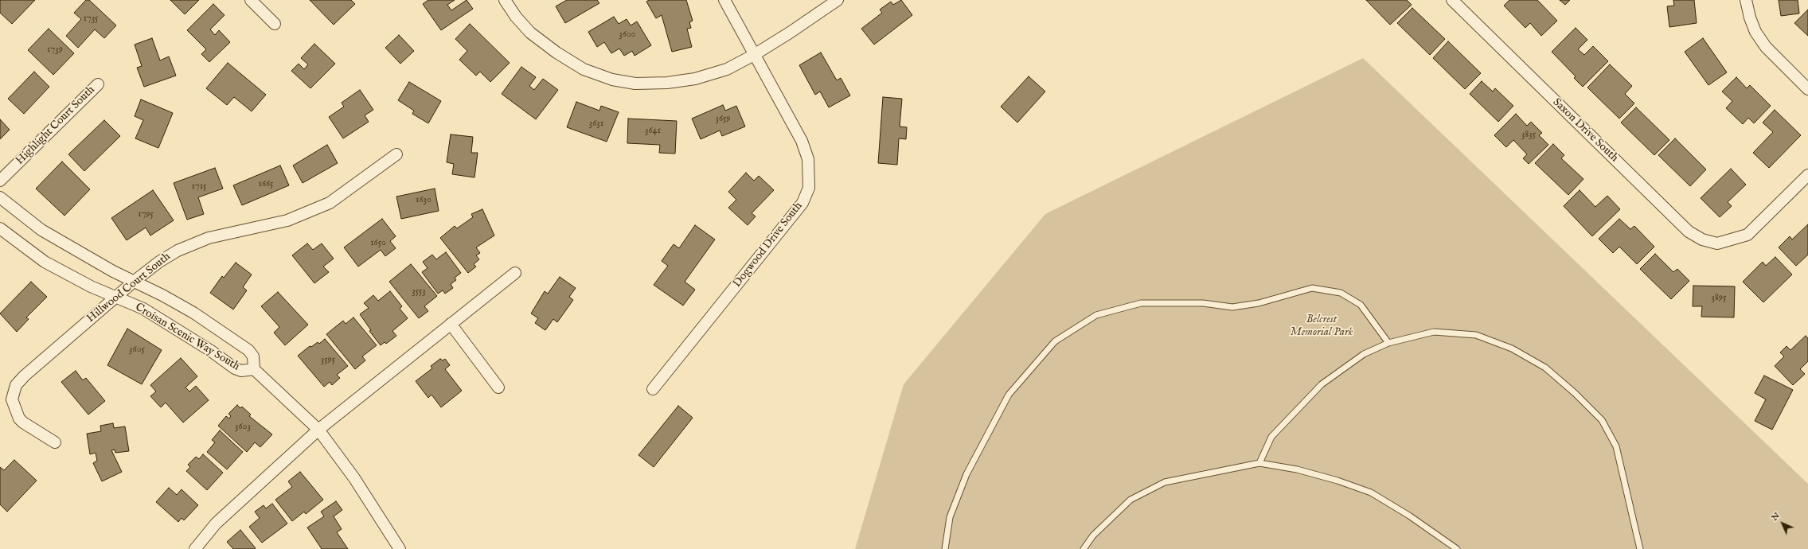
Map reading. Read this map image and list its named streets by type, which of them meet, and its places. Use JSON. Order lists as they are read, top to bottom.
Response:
{
  "streets": {
    "street": [
      "Highlight Court South",
      "Saxon Drive South",
      "Dogwood Drive South",
      "Hillwood Court South",
      "Croisan Scenic Way South"
    ]
  },
  "crossings": [
    ["Hillwood Court South", "Croisan Scenic Way South"]
  ],
  "parks": ["Belcrest Memorial Park"],
  "house_numbers": [
    "1735",
    "3600",
    "1739",
    "3659",
    "3631",
    "3641",
    "3835",
    "1665",
    "1715",
    "1630",
    "1795",
    "1650",
    "3553",
    "3895",
    "3605",
    "3595",
    "3603"
  ],
  "north": "top left"
}
